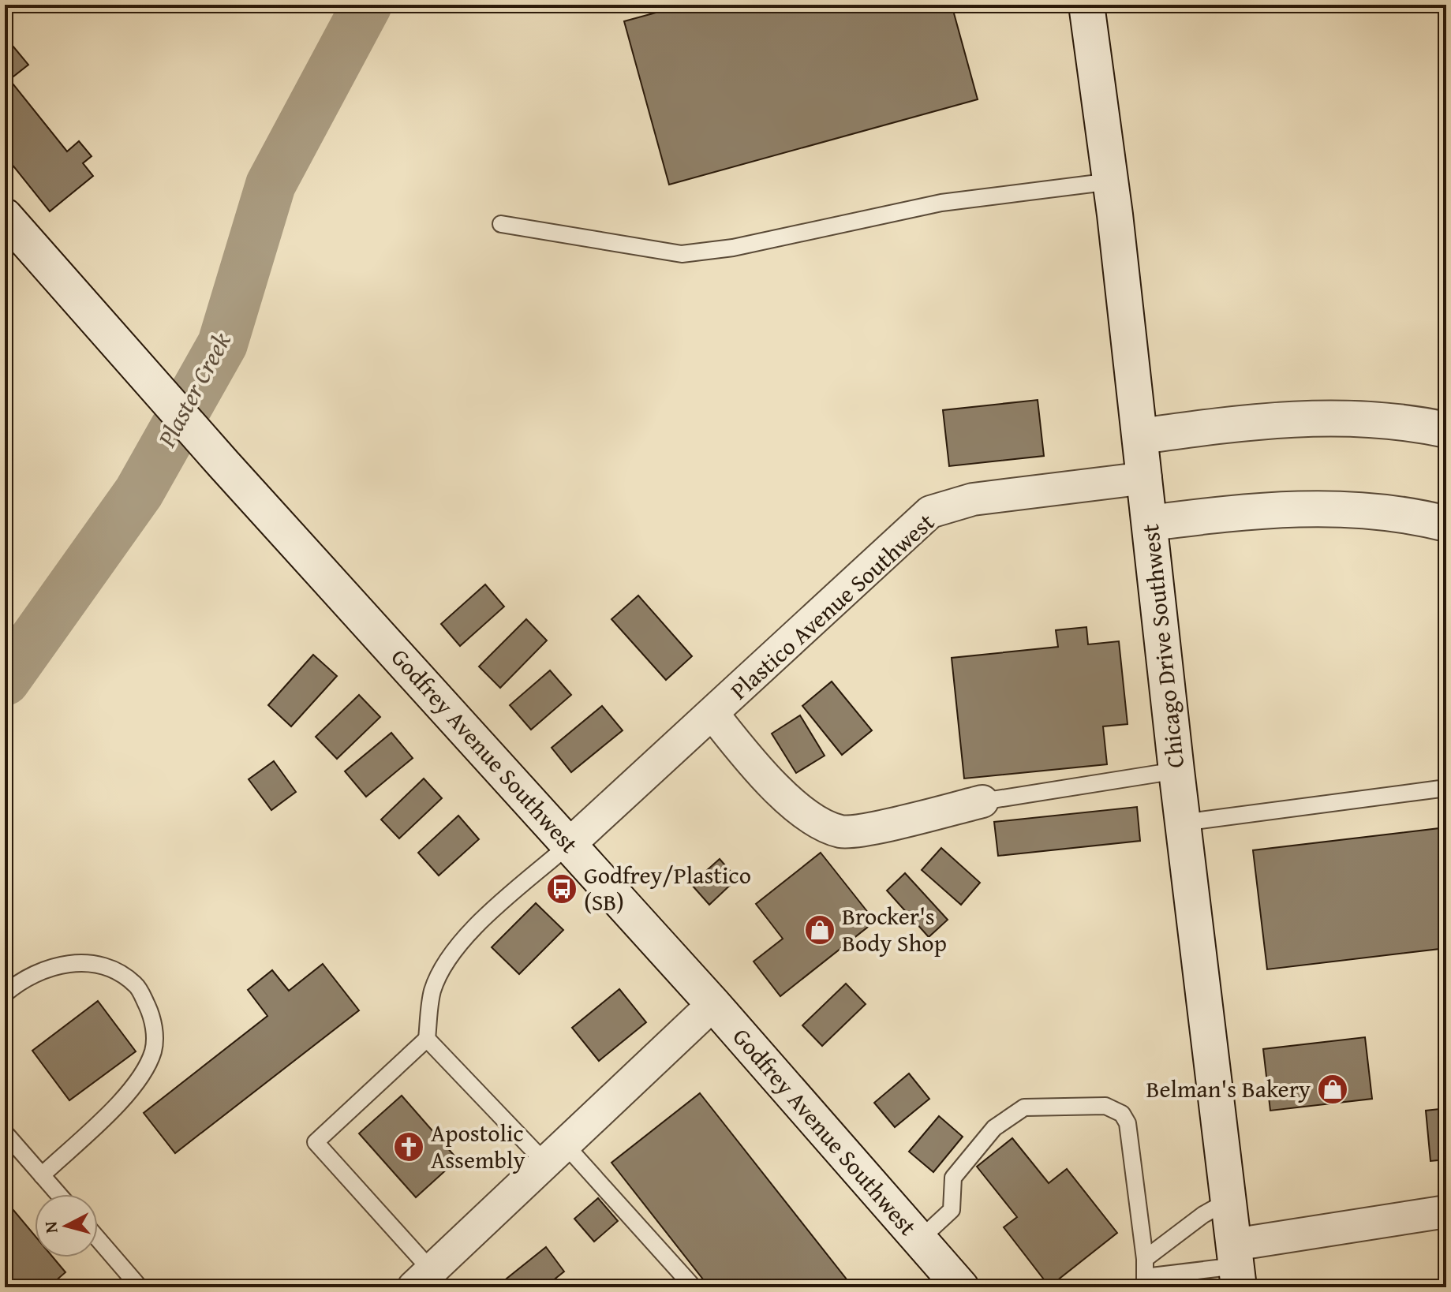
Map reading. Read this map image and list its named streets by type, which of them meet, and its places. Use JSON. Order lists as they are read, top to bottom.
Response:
{
  "streets": {
    "main road": ["Chicago Drive Southwest", "Godfrey Avenue Southwest"],
    "street": ["Plastico Avenue Southwest"]
  },
  "crossings": [
    ["Plastico Avenue Southwest", "Chicago Drive Southwest"],
    ["Plastico Avenue Southwest", "Godfrey Avenue Southwest"]
  ],
  "water": ["Plaster Creek"],
  "places": {
    "bus stop": ["Godfrey/Plastico (SB)"],
    "shop": ["Brocker's Body Shop", "Belman's Bakery"],
    "church": ["Apostolic Assembly"]
  },
  "north": "left"
}
